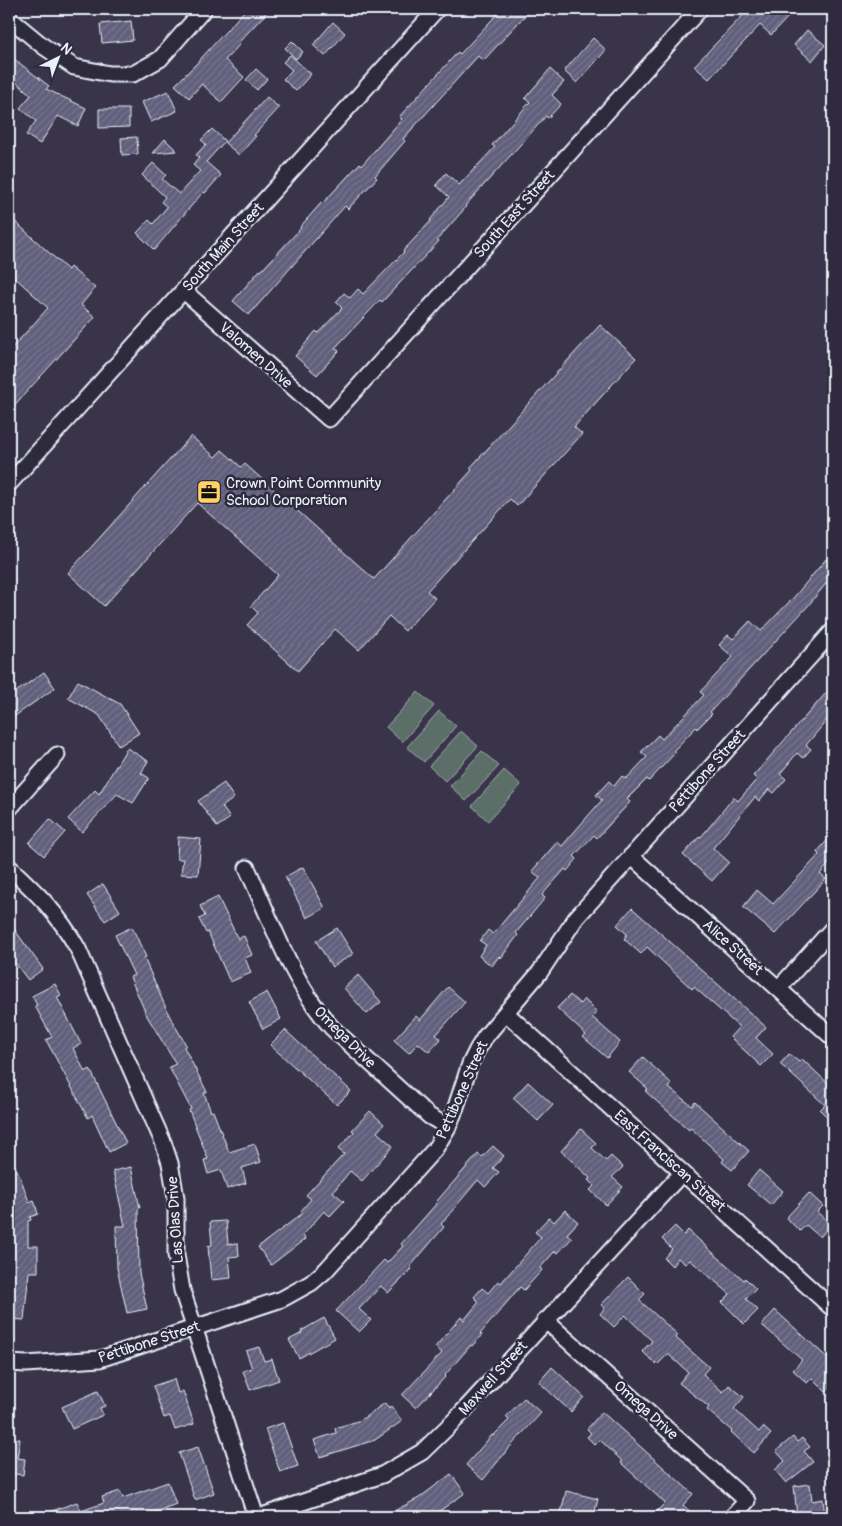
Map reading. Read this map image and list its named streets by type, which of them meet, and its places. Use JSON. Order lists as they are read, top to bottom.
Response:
{
  "streets": {
    "street": [
      "South East Street",
      "South Main Street",
      "Valomen Drive",
      "Pettibone Street",
      "Alice Street",
      "Omega Drive",
      "East Franciscan Street",
      "Las Olas Drive",
      "Maxwell Street"
    ]
  },
  "crossings": [
    ["South East Street", "Valomen Drive"],
    ["South Main Street", "Valomen Drive"],
    ["Pettibone Street", "Alice Street"],
    ["Pettibone Street", "Omega Drive"],
    ["Pettibone Street", "East Franciscan Street"],
    ["Pettibone Street", "Las Olas Drive"],
    ["Omega Drive", "Maxwell Street"],
    ["East Franciscan Street", "Maxwell Street"],
    ["Las Olas Drive", "Maxwell Street"]
  ],
  "places": {
    "office": ["Crown Point Community School Corporation"]
  },
  "north": "top right"
}
